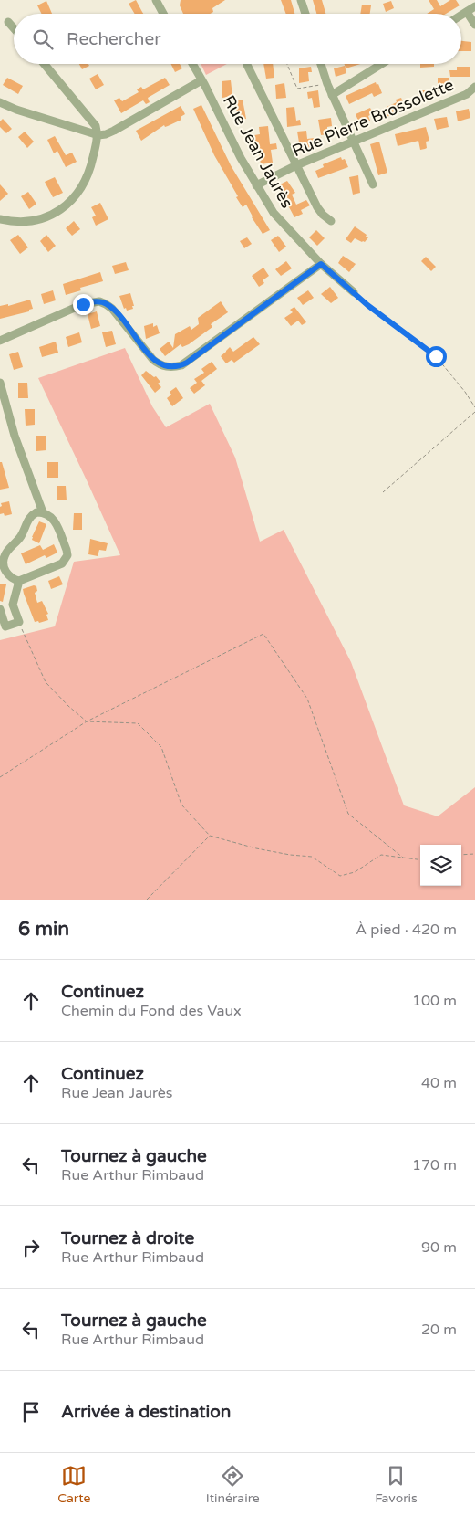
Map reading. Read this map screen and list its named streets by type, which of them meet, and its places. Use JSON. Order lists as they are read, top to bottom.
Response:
{
  "streets": {
    "street": ["Rue Pierre Brossolette", "Rue Jean Jaurès"]
  },
  "crossings": [
    ["Rue Pierre Brossolette", "Rue Jean Jaurès"]
  ],
  "page": {
    "search": "Rechercher",
    "heading": ["6 min", "À pied · 420 m"],
    "list": [
      ["Continuez", "Chemin du Fond des Vaux", "100 m"],
      ["Continuez", "Rue Jean Jaurès", "40 m"],
      ["Tournez à gauche", "Rue Arthur Rimbaud", "170 m"],
      ["Tournez à droite", "Rue Arthur Rimbaud", "90 m"],
      ["Tournez à gauche", "Rue Arthur Rimbaud", "20 m"],
      "Arrivée à destination"
    ],
    "nav": ["Carte", "Itinéraire", "Favoris"]
  }
}
